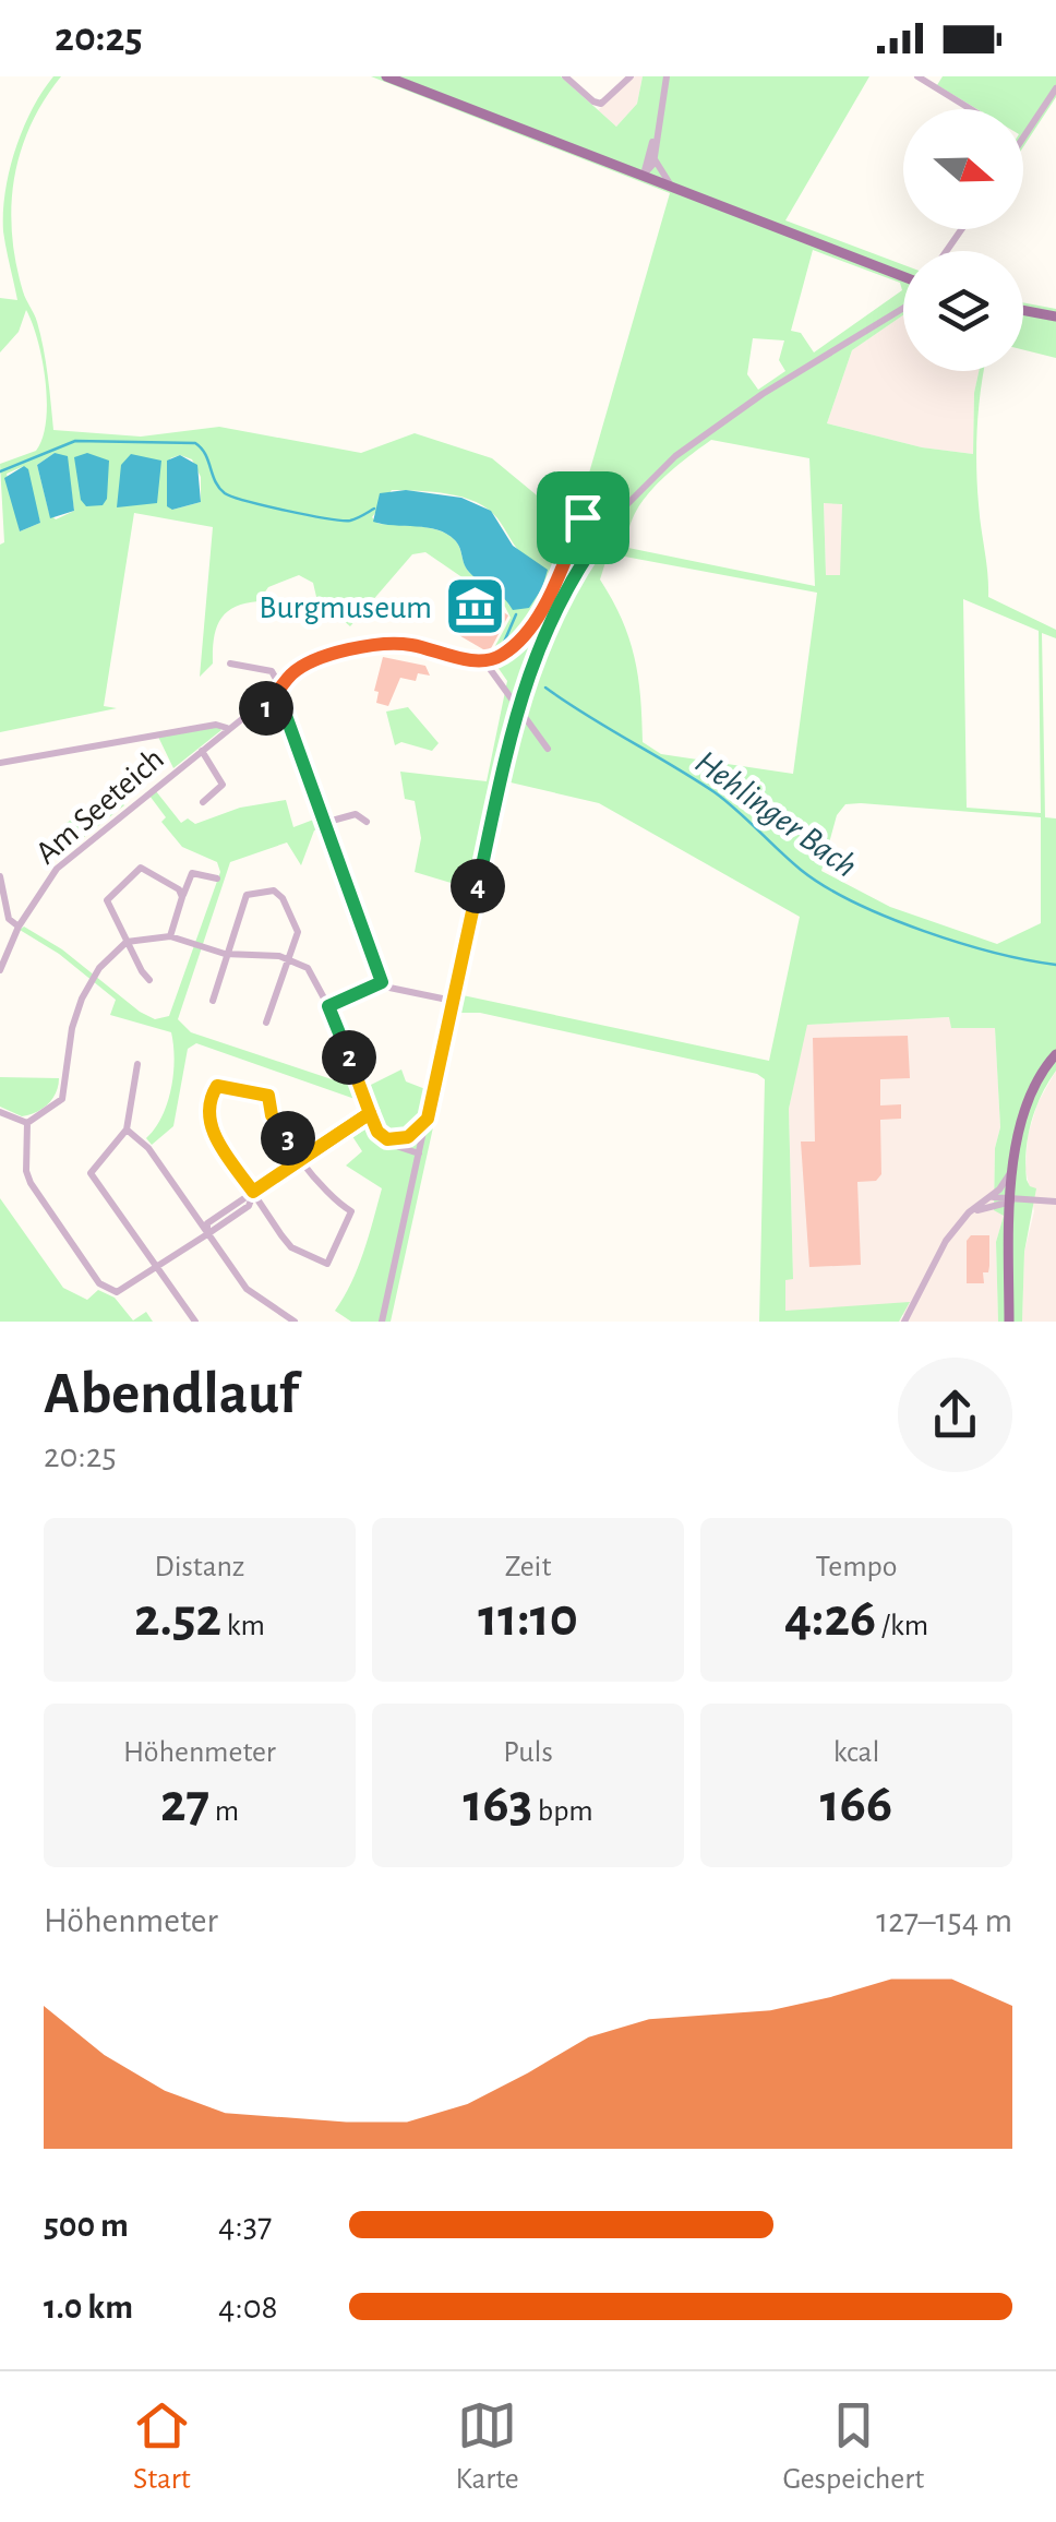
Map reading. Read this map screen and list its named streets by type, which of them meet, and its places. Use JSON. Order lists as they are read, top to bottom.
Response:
{
  "streets": {
    "street": ["Am Seeteich"]
  },
  "water": ["Hehlinger Bach"],
  "places": {
    "museum": ["Burgmuseum"]
  },
  "north": "right",
  "page": {
    "status": "20:25",
    "pins": [
      "1",
      "4",
      "2",
      "3"
    ],
    "heading": ["Abendlauf", "20:25"],
    "stats": [
      ["Distanz", "2.52 km"],
      ["Zeit", "11:10"],
      ["Tempo", "4:26 /km"],
      ["Höhenmeter", "27 m"],
      ["Puls", "163 bpm"],
      ["kcal", "166"]
    ],
    "chart": ["Höhenmeter", "127–154 m"],
    "list": [
      {
        "name": "500 m",
        "note": "4:37"
      },
      {
        "name": "1.0 km",
        "note": "4:08"
      }
    ],
    "tabs": ["Start", "Karte", "Gespeichert"]
  }
}
